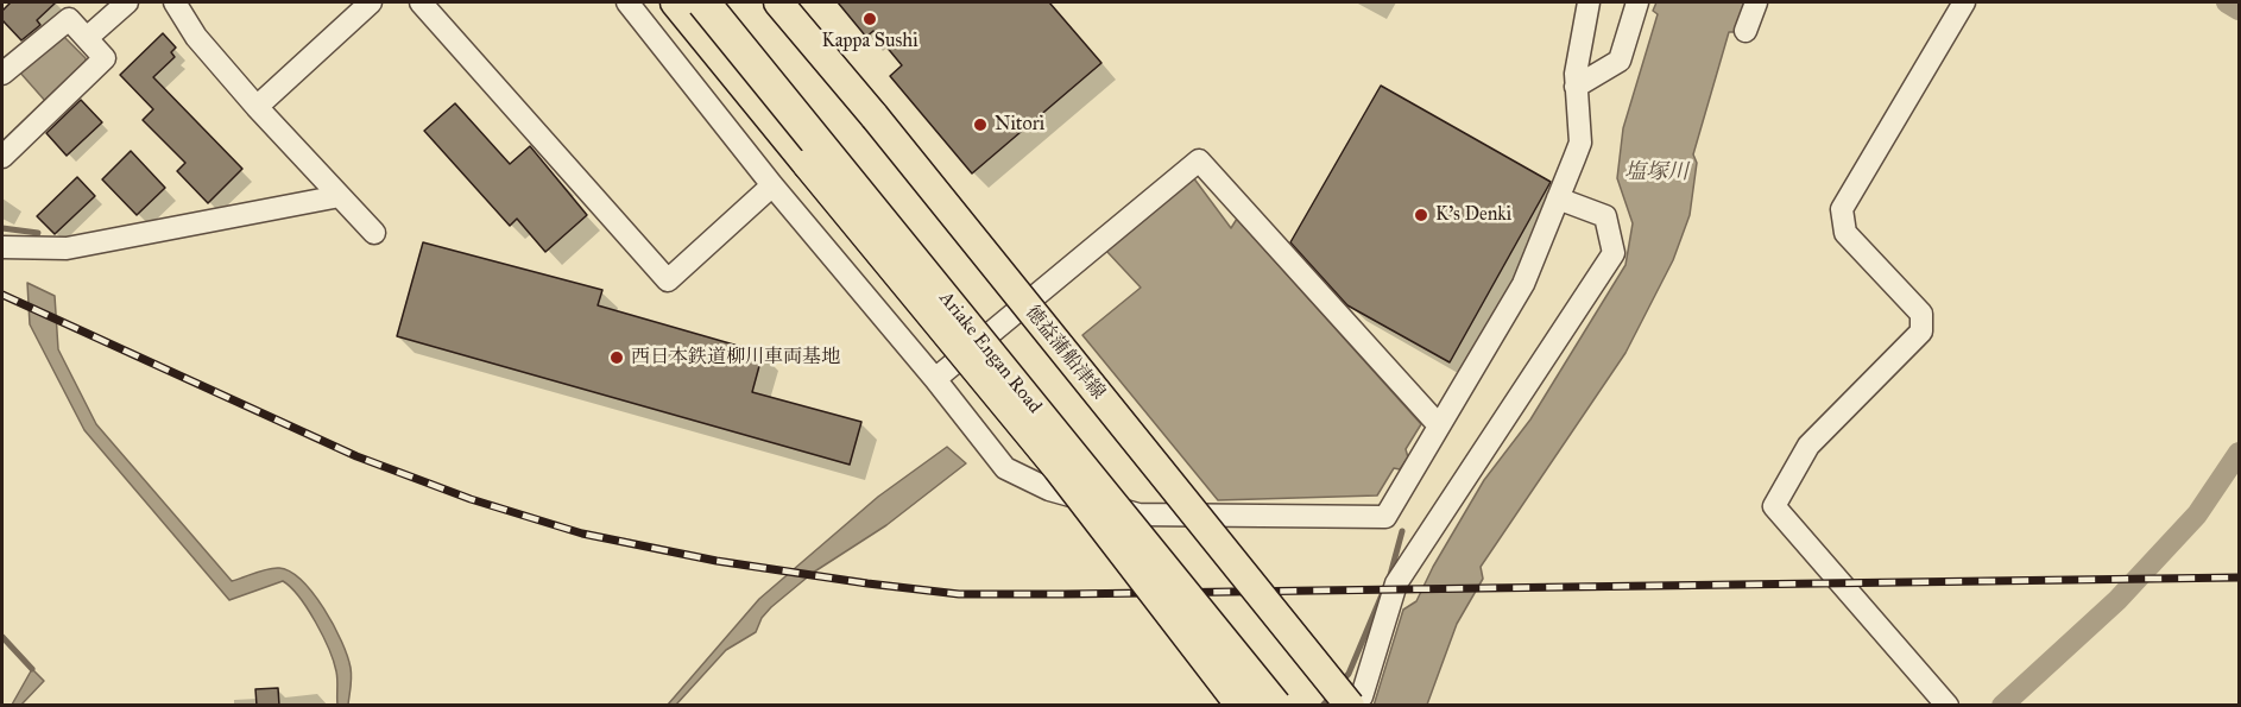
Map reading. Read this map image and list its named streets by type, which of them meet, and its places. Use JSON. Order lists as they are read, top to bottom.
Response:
{
  "streets": {
    "highway": ["Ariake Engan Road"],
    "main road": ["徳益蒲船津線"]
  },
  "water": ["塩塚川"],
  "places": [
    "Kappa Sushi",
    "Nitori",
    "K's Denki",
    "西日本鉄道柳川車両基地"
  ]
}
